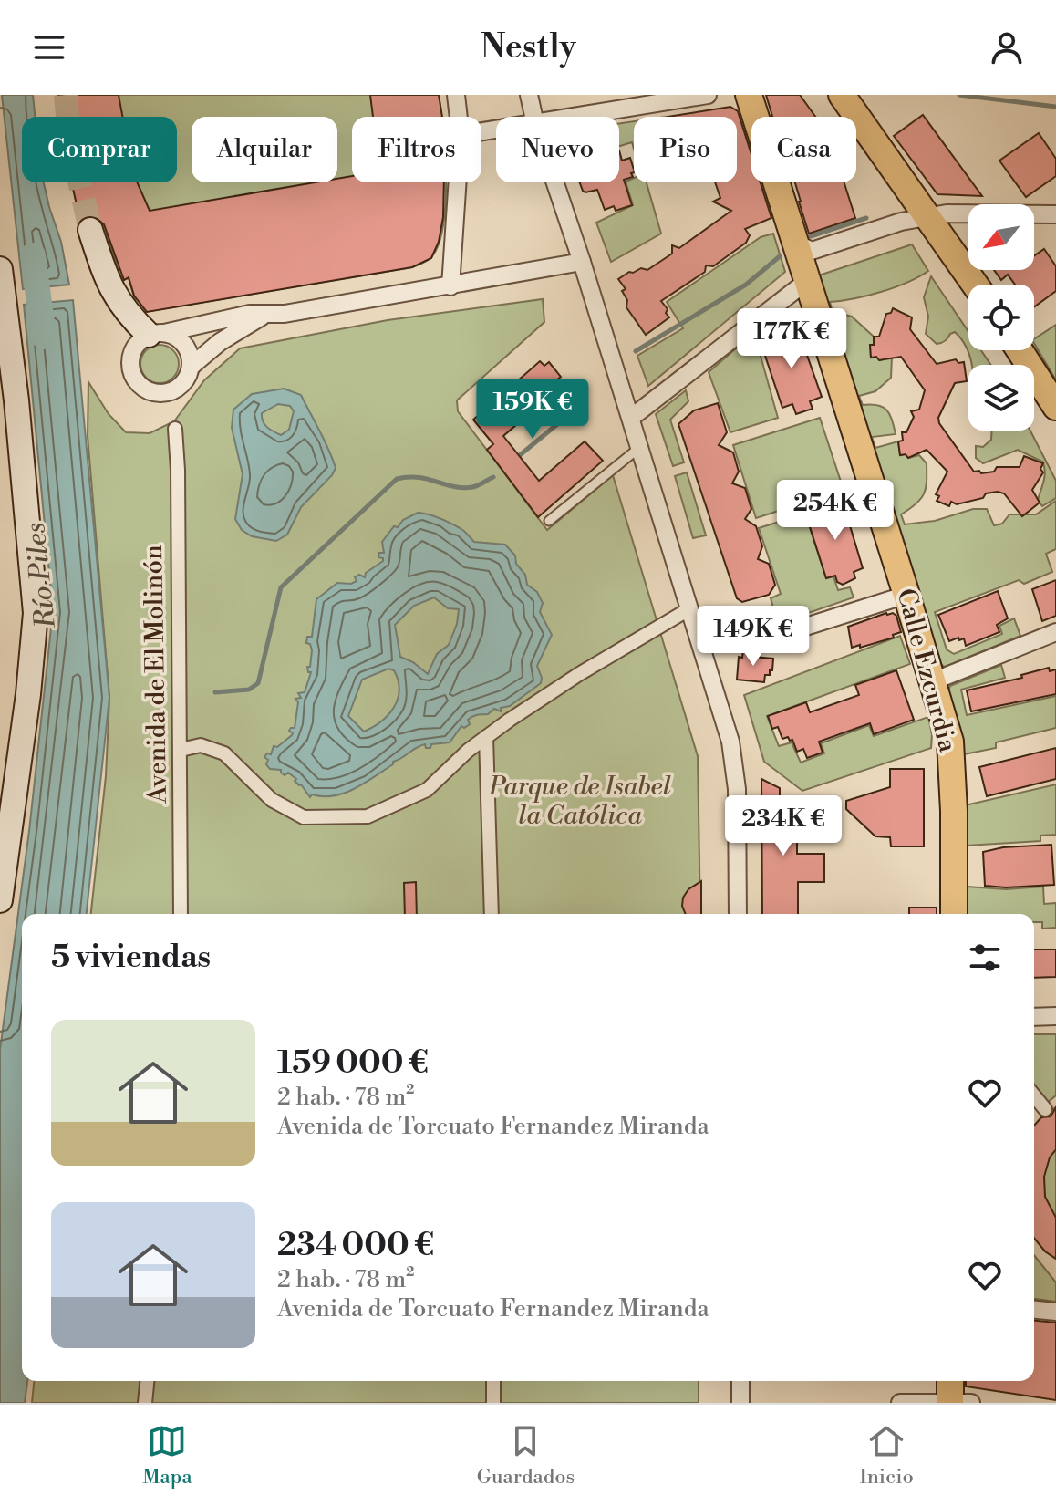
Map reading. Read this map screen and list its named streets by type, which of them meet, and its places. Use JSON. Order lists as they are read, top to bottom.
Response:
{
  "streets": {
    "main road": ["Calle Ezcurdia"],
    "street": ["Avenida de El Molinón"]
  },
  "water": ["Río Piles"],
  "parks": ["Parque de Isabel la Católica"],
  "north": "bottom left",
  "page": {
    "header": "Nestly",
    "chip": [
      "Comprar",
      "Alquilar",
      "Filtros",
      "Nuevo",
      "Piso",
      "Casa"
    ],
    "price": [
      "177K €",
      "159K €",
      "254K €",
      "149K €",
      "234K €"
    ],
    "heading": "5 viviendas",
    "list": [
      {
        "name": "159 000 €",
        "note": "2 hab. · 78 m² · Avenida de Torcuato Fernandez Miranda"
      },
      {
        "name": "234 000 €",
        "note": "2 hab. · 78 m² · Avenida de Torcuato Fernandez Miranda"
      }
    ],
    "tabs": ["Mapa", "Guardados", "Inicio"]
  }
}
